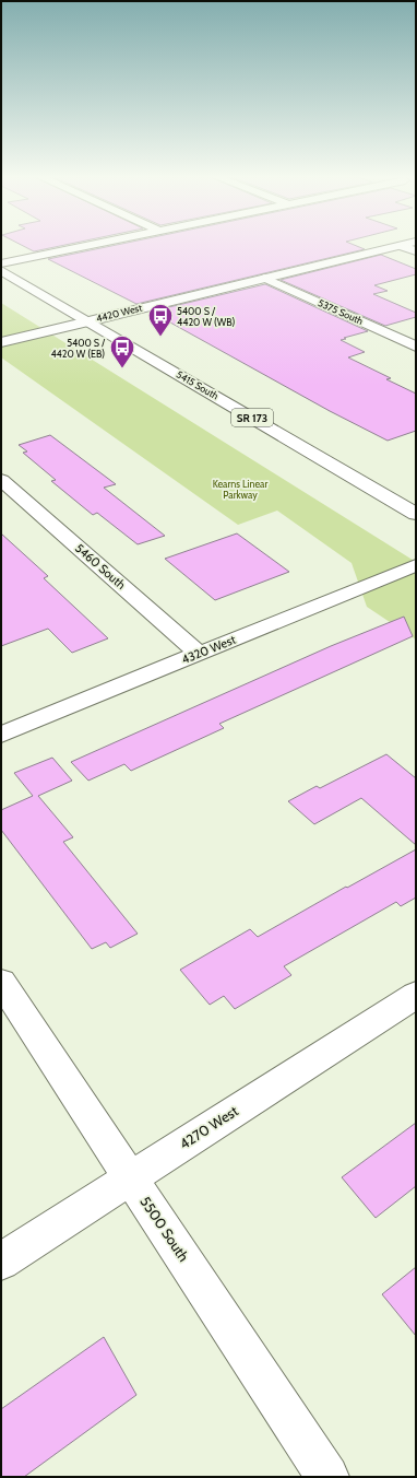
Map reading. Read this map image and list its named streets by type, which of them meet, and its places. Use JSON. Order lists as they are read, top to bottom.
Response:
{
  "streets": {
    "street": [
      "5375 South",
      "4420 West",
      "5415 South",
      "SR 173",
      "5460 South",
      "4320 West",
      "4270 West",
      "5500 South"
    ]
  },
  "crossings": [
    ["5375 South", "4420 West"],
    ["4420 West", "5415 South"],
    ["5460 South", "4320 West"],
    ["4270 West", "5500 South"]
  ],
  "parks": ["Kearns Linear Parkway"],
  "places": {
    "bus stop": ["5400 S / 4420 W (WB)", "5400 S / 4420 W (EB)"]
  }
}
